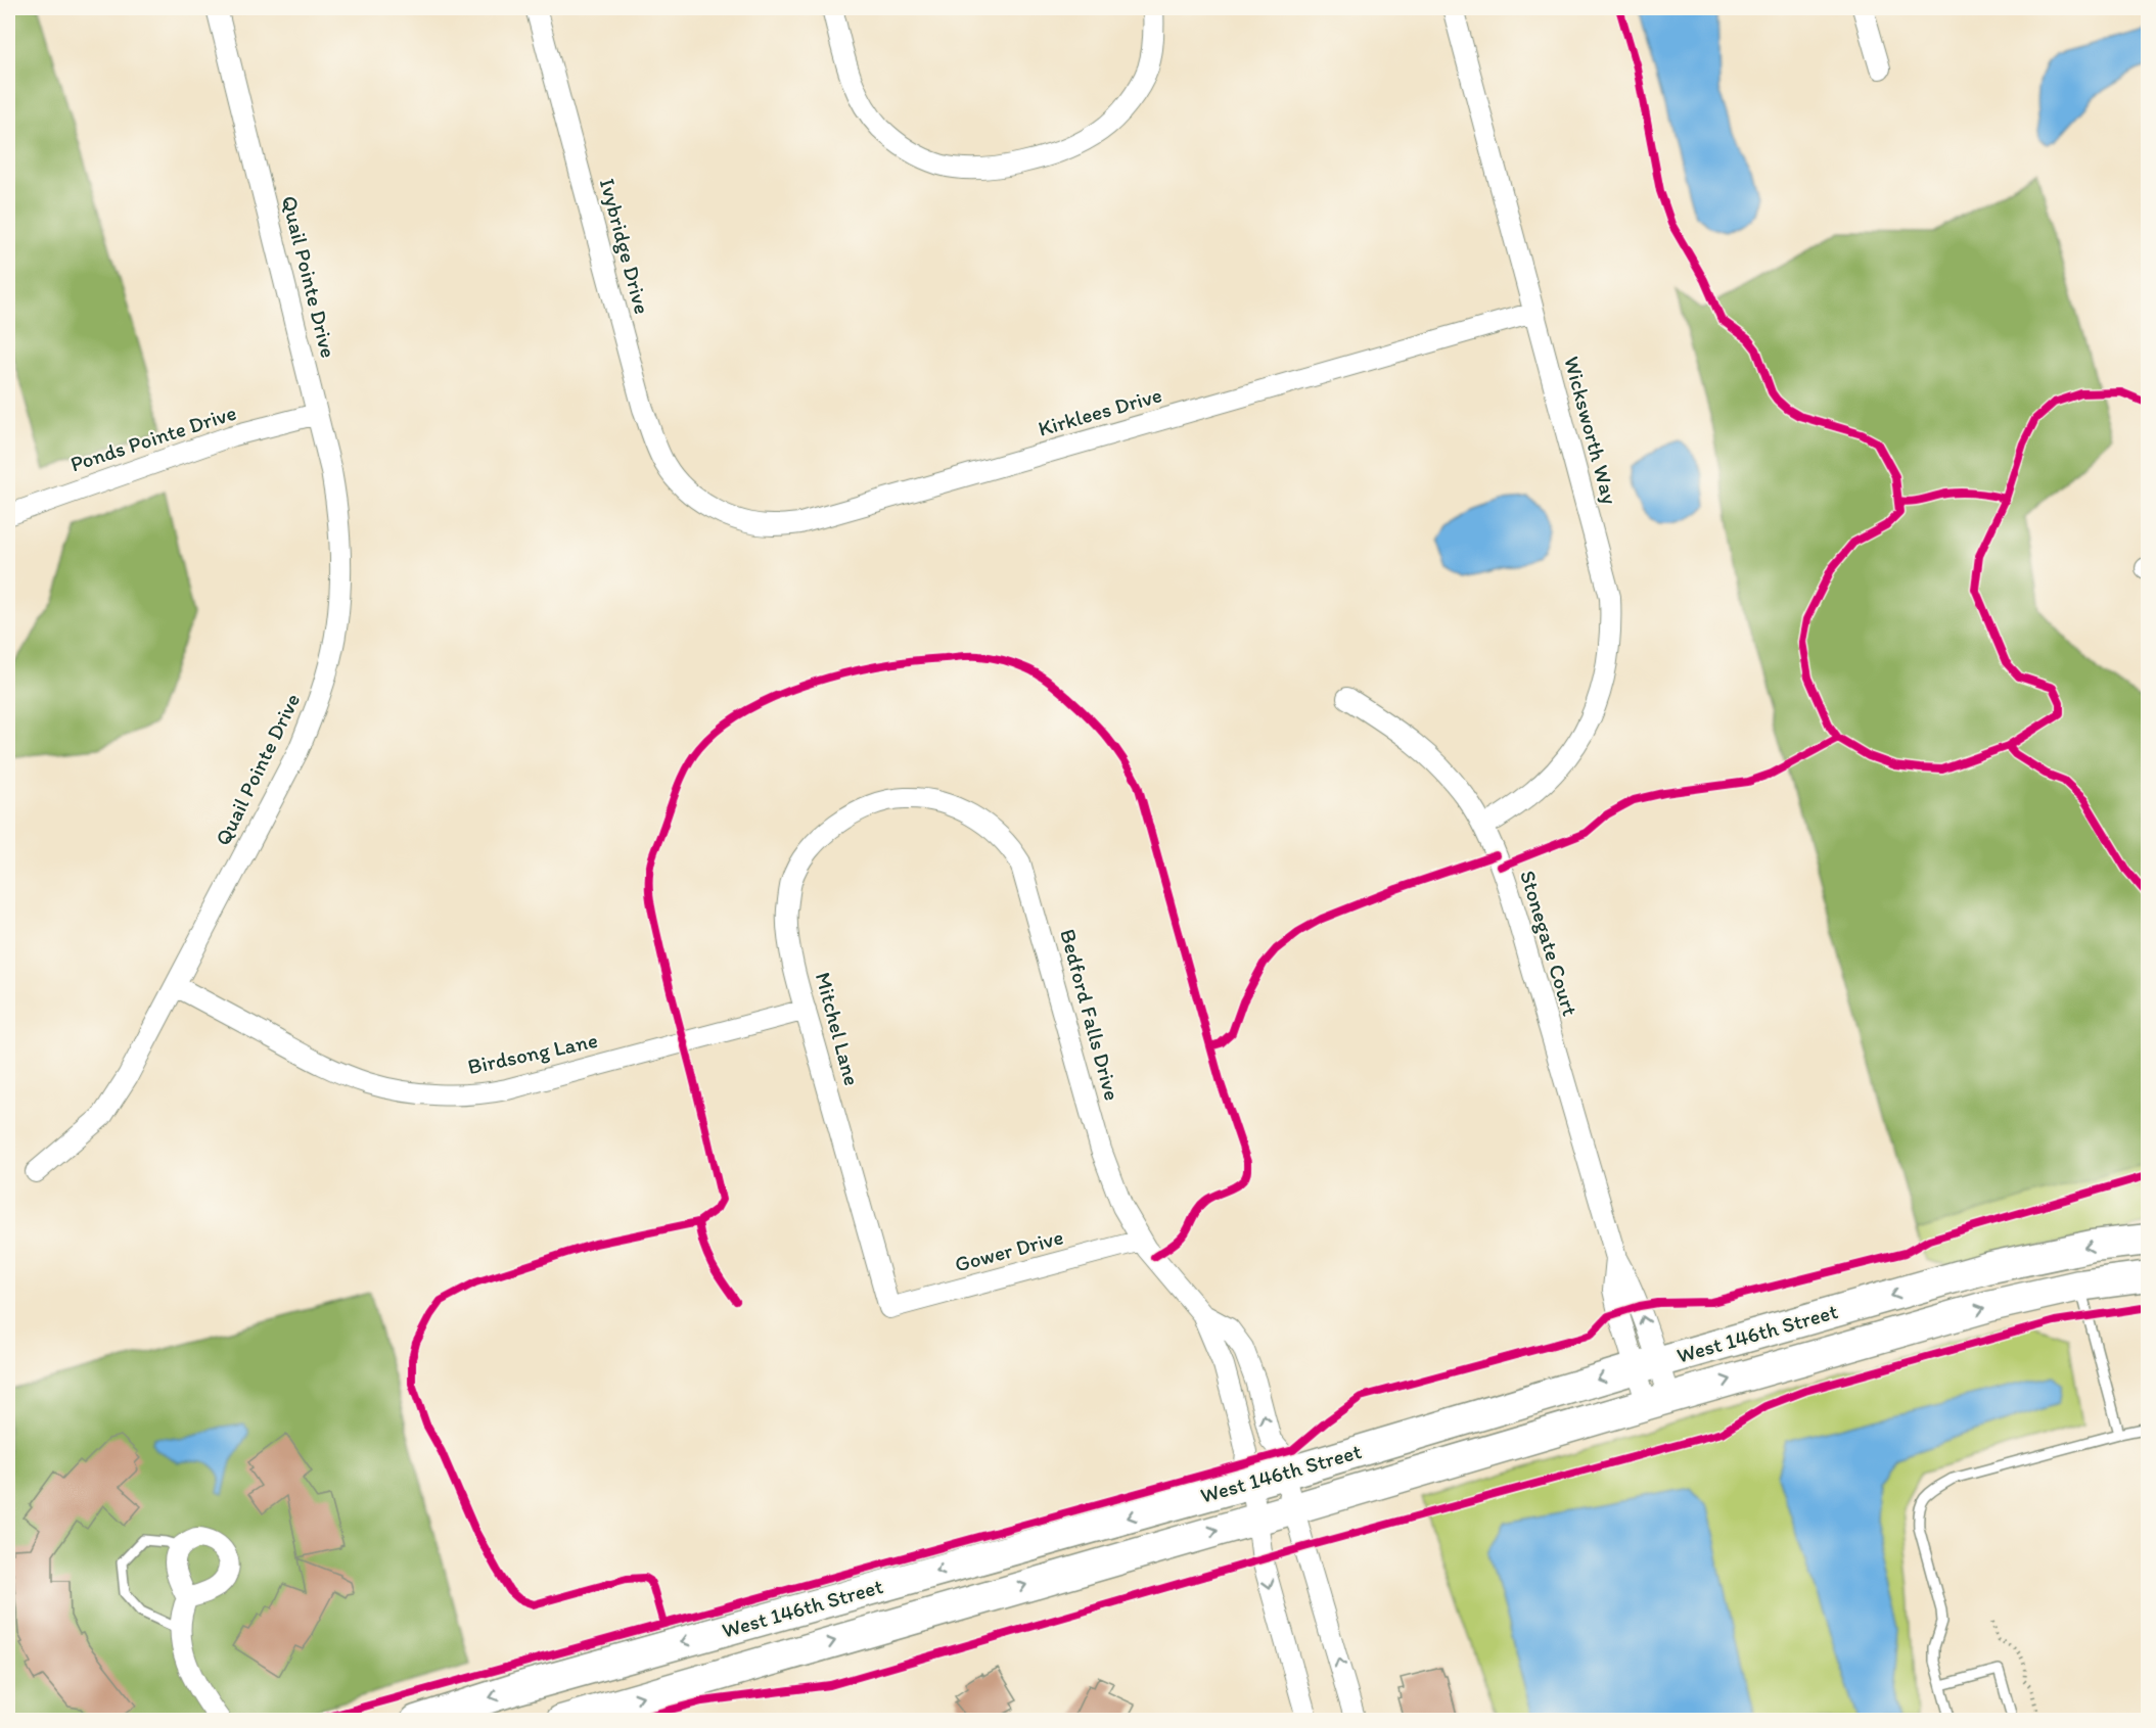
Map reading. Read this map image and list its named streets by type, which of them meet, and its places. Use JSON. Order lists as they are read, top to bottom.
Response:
{
  "streets": {
    "main road": ["West 146th Street"],
    "street": [
      "Ivybridge Drive",
      "Quail Pointe Drive",
      "Kirklees Drive",
      "Wicksworth Way",
      "Ponds Pointe Drive",
      "Stonegate Court",
      "Bedford Falls Drive",
      "Mitchel Lane",
      "Birdsong Lane",
      "Gower Drive"
    ]
  },
  "crossings": [
    ["Ivybridge Drive", "Kirklees Drive"],
    ["Quail Pointe Drive", "Ponds Pointe Drive"],
    ["Quail Pointe Drive", "Birdsong Lane"],
    ["Kirklees Drive", "Wicksworth Way"],
    ["Wicksworth Way", "Stonegate Court"],
    ["Stonegate Court", "West 146th Street"],
    ["Bedford Falls Drive", "Mitchel Lane"],
    ["Bedford Falls Drive", "Gower Drive"],
    ["Bedford Falls Drive", "West 146th Street"],
    ["Mitchel Lane", "Birdsong Lane"],
    ["Mitchel Lane", "Gower Drive"]
  ]
}
